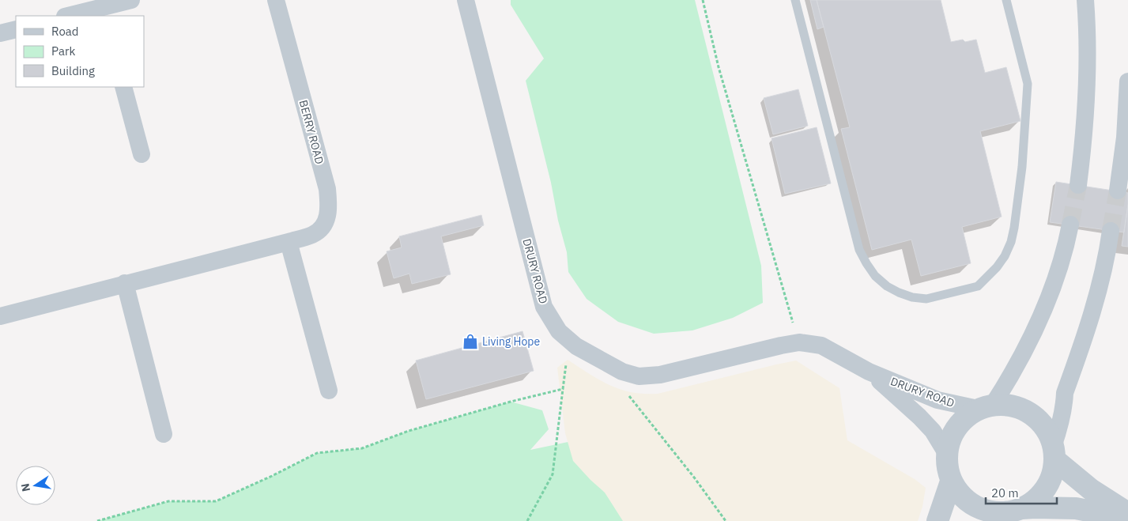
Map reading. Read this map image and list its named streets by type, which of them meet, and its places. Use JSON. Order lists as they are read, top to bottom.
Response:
{
  "streets": {
    "street": ["BERRY ROAD", "DRURY ROAD"]
  },
  "places": {
    "shop": ["Living Hope"]
  },
  "legend": ["Road", "Park", "Building"],
  "scale_bar": "20 m",
  "north": "left"
}
